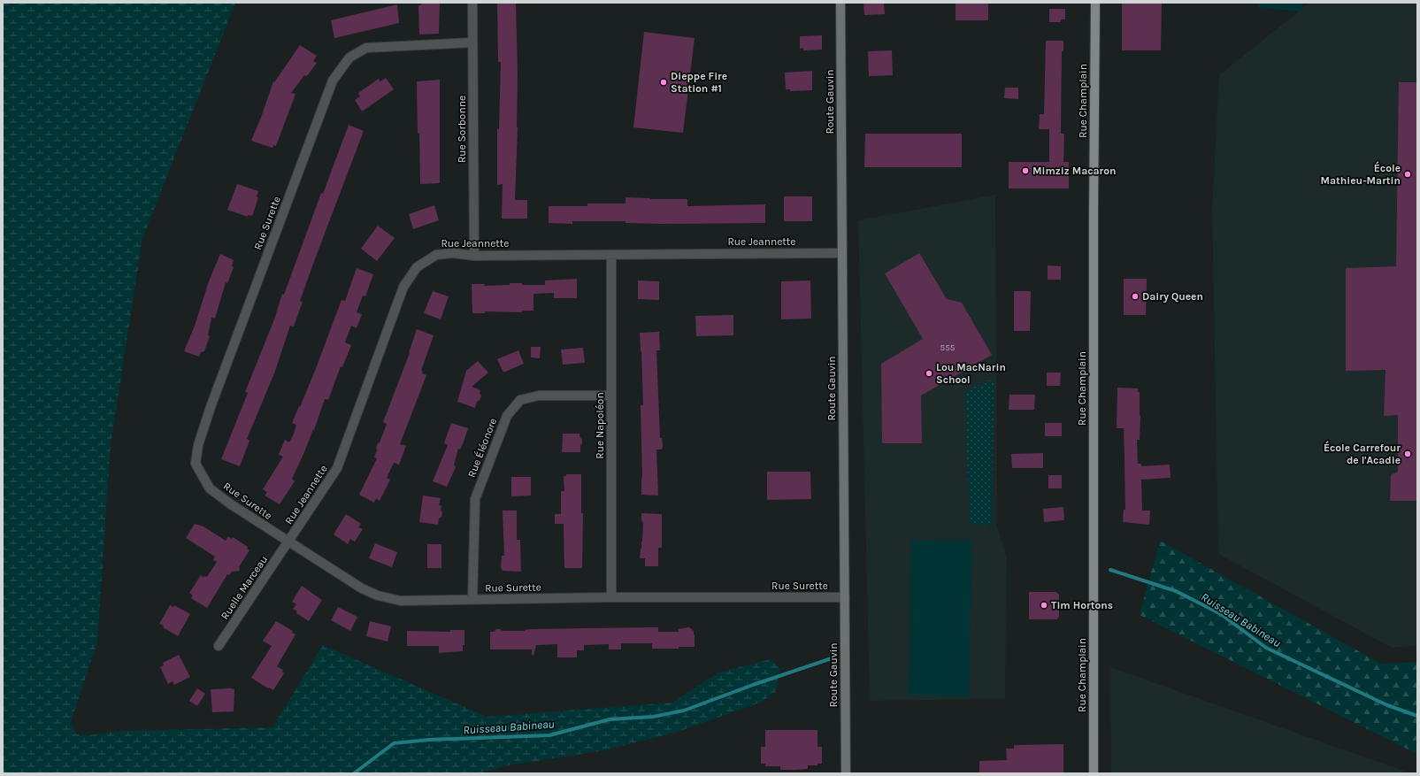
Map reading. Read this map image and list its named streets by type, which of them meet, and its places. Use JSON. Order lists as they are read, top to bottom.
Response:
{
  "streets": {
    "main road": ["Rue Champlain"],
    "street": [
      "Route Gauvin",
      "Rue Sorbonne",
      "Rue Surette",
      "Rue Jeannette",
      "Rue Napoléon",
      "Rue Éléonore",
      "Ruelle Marceau"
    ]
  },
  "crossings": [
    ["Route Gauvin", "Rue Surette"],
    ["Route Gauvin", "Rue Jeannette"],
    ["Rue Sorbonne", "Rue Surette"],
    ["Rue Sorbonne", "Rue Jeannette"],
    ["Rue Surette", "Rue Jeannette"],
    ["Rue Surette", "Rue Napoléon"],
    ["Rue Surette", "Rue Éléonore"],
    ["Rue Surette", "Ruelle Marceau"],
    ["Rue Jeannette", "Rue Napoléon"],
    ["Rue Jeannette", "Ruelle Marceau"],
    ["Rue Napoléon", "Rue Éléonore"]
  ],
  "water": ["Ruisseau Babineau"],
  "places": [
    "Dieppe Fire Station #1",
    "Mimziz Macaron",
    "École Mathieu-Martin",
    "Dairy Queen",
    "Lou MacNarin School",
    "École Carrefour de l'Acadie",
    "Tim Hortons"
  ],
  "house_numbers": ["555"]
}
